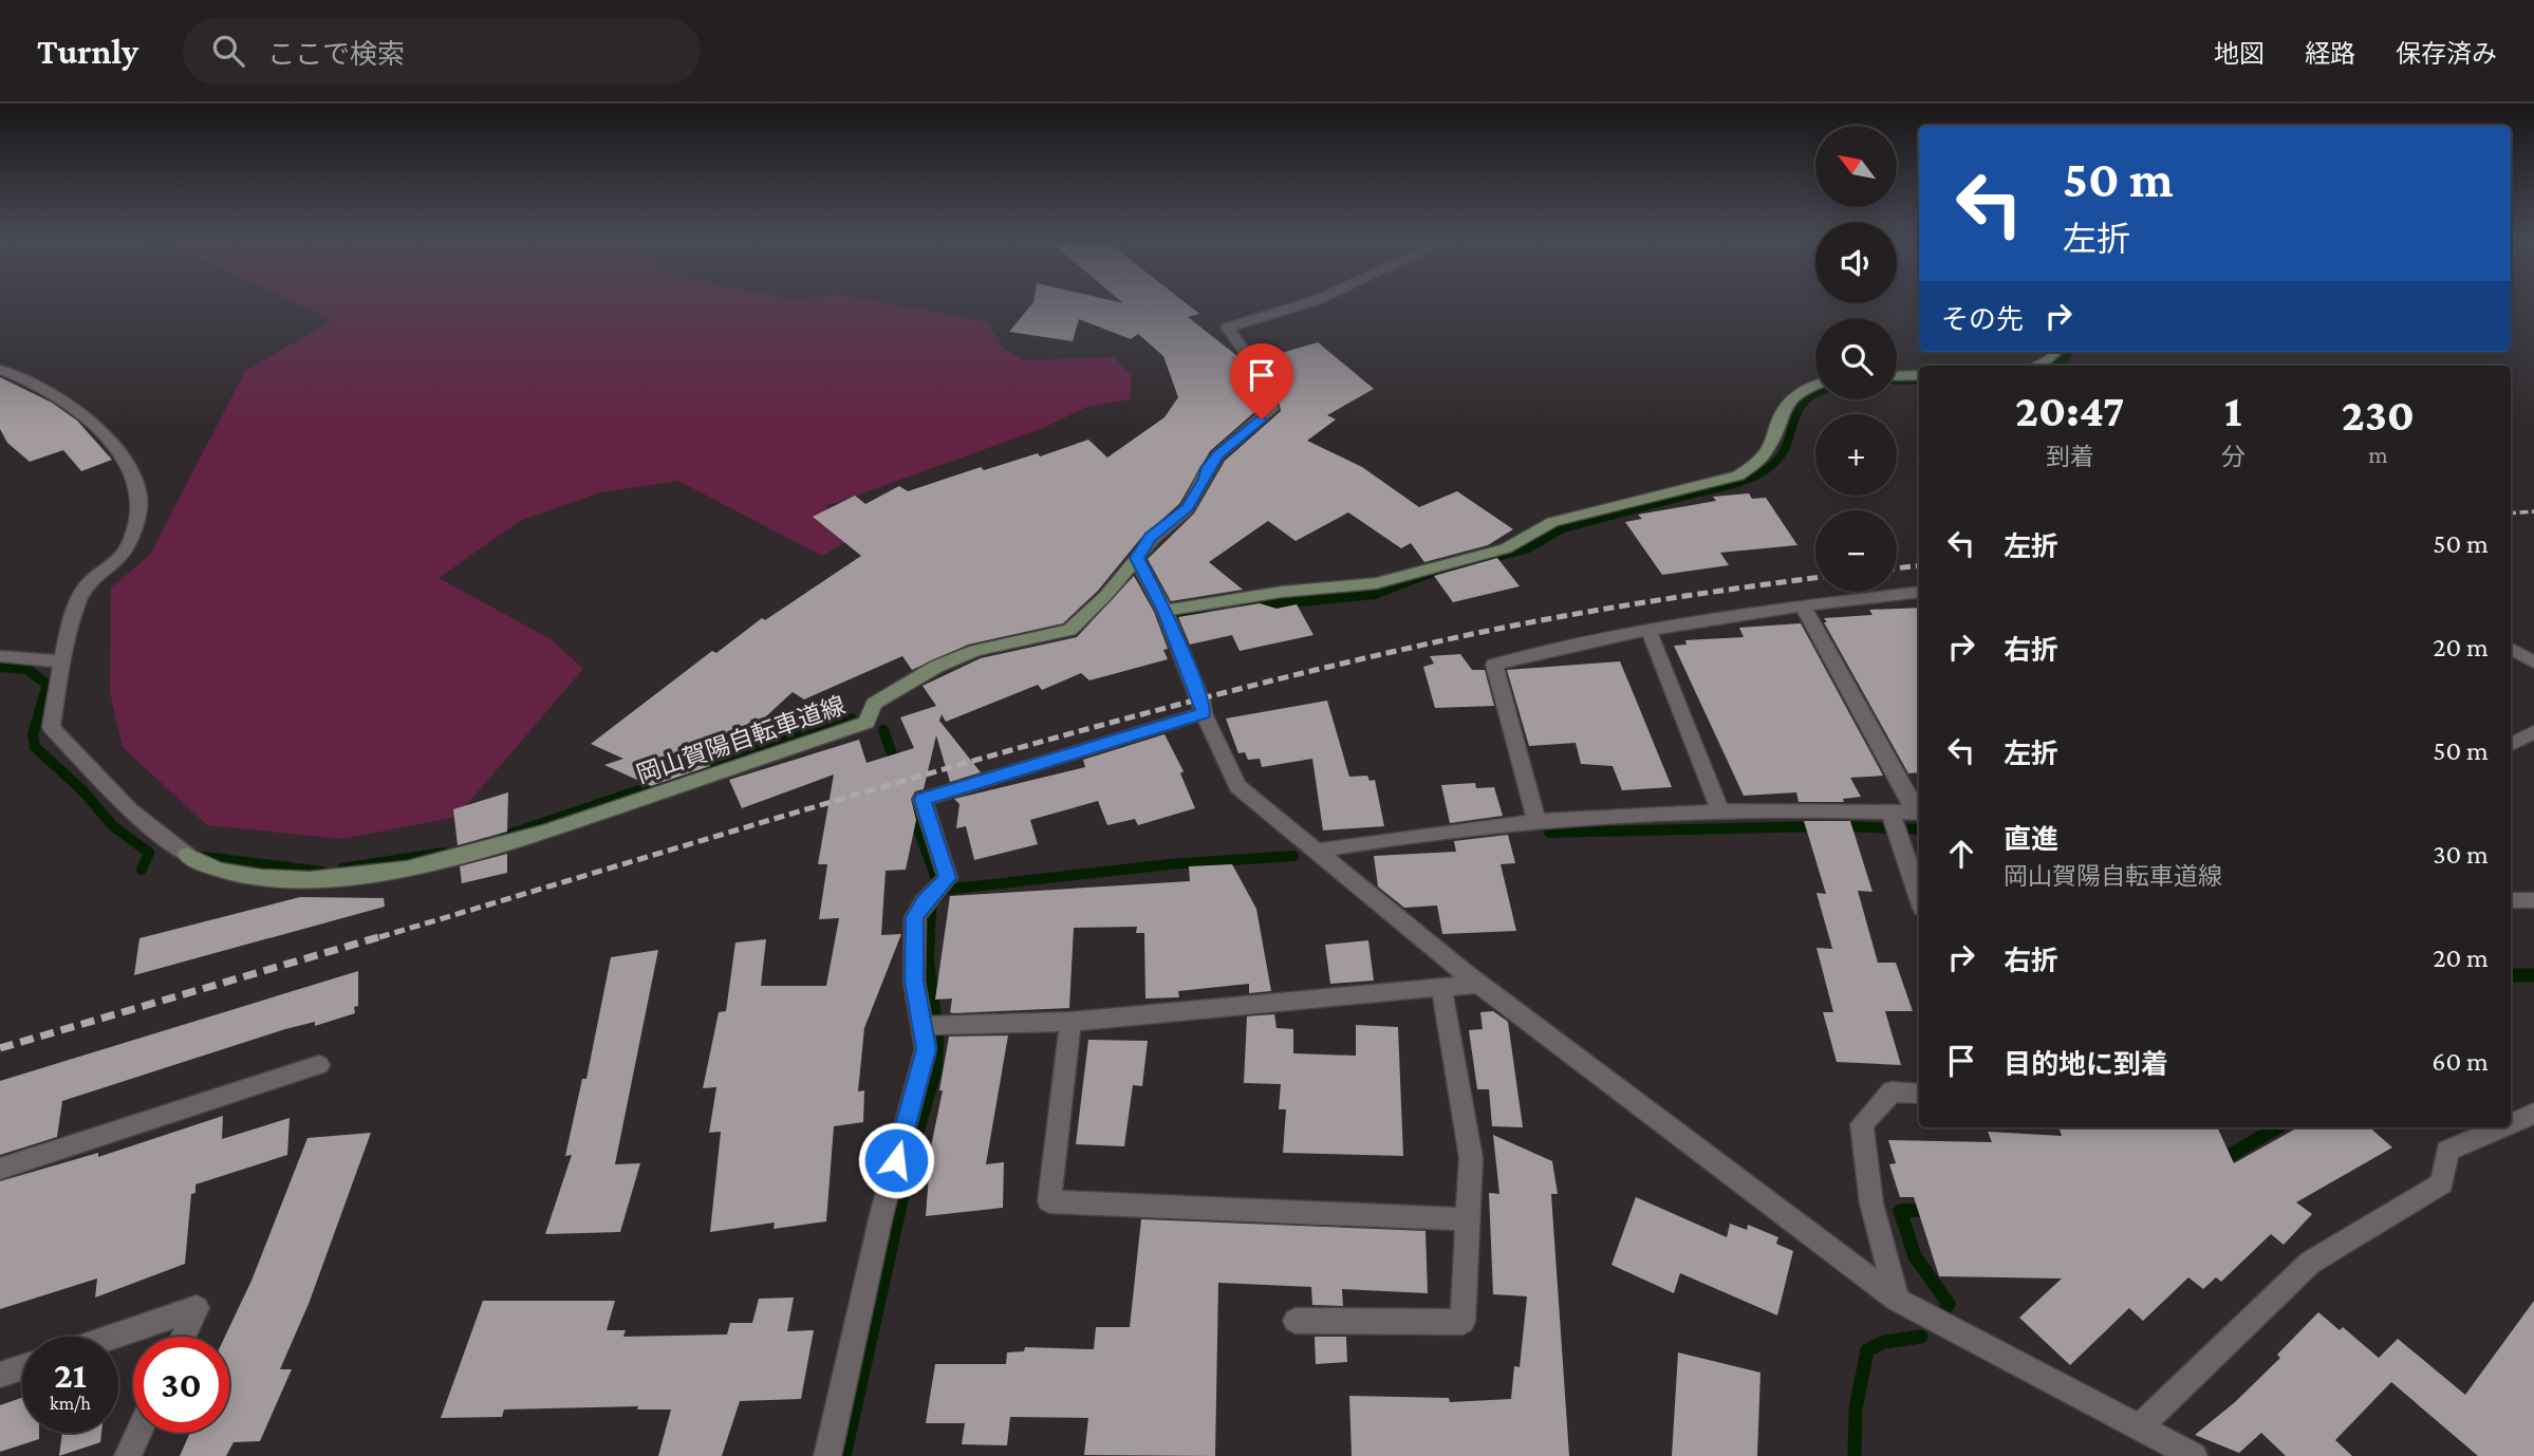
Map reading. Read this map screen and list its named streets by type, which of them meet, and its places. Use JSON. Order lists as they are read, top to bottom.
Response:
{
  "streets": {
    "main road": ["岡山賀陽自転車道線"]
  },
  "north": "top left",
  "page": {
    "header": "Turnly",
    "search": "ここで検索",
    "nav": ["地図", "経路", "保存済み"],
    "map_buttons": ["+", "−"],
    "turn": ["50 m", "左折"],
    "then": "その先",
    "eta": [
      "20:47",
      "到着",
      "1",
      "分",
      "230",
      "m"
    ],
    "list": [
      {
        "name": "左折",
        "value": "50 m"
      },
      {
        "name": "右折",
        "value": "20 m"
      },
      {
        "name": "左折",
        "value": "50 m"
      },
      {
        "name": "直進",
        "note": "岡山賀陽自転車道線",
        "value": "30 m"
      },
      {
        "name": "右折",
        "value": "20 m"
      },
      {
        "name": "目的地に到着",
        "value": "60 m"
      }
    ],
    "speed": "21 km/h",
    "limit": "30"
  }
}
